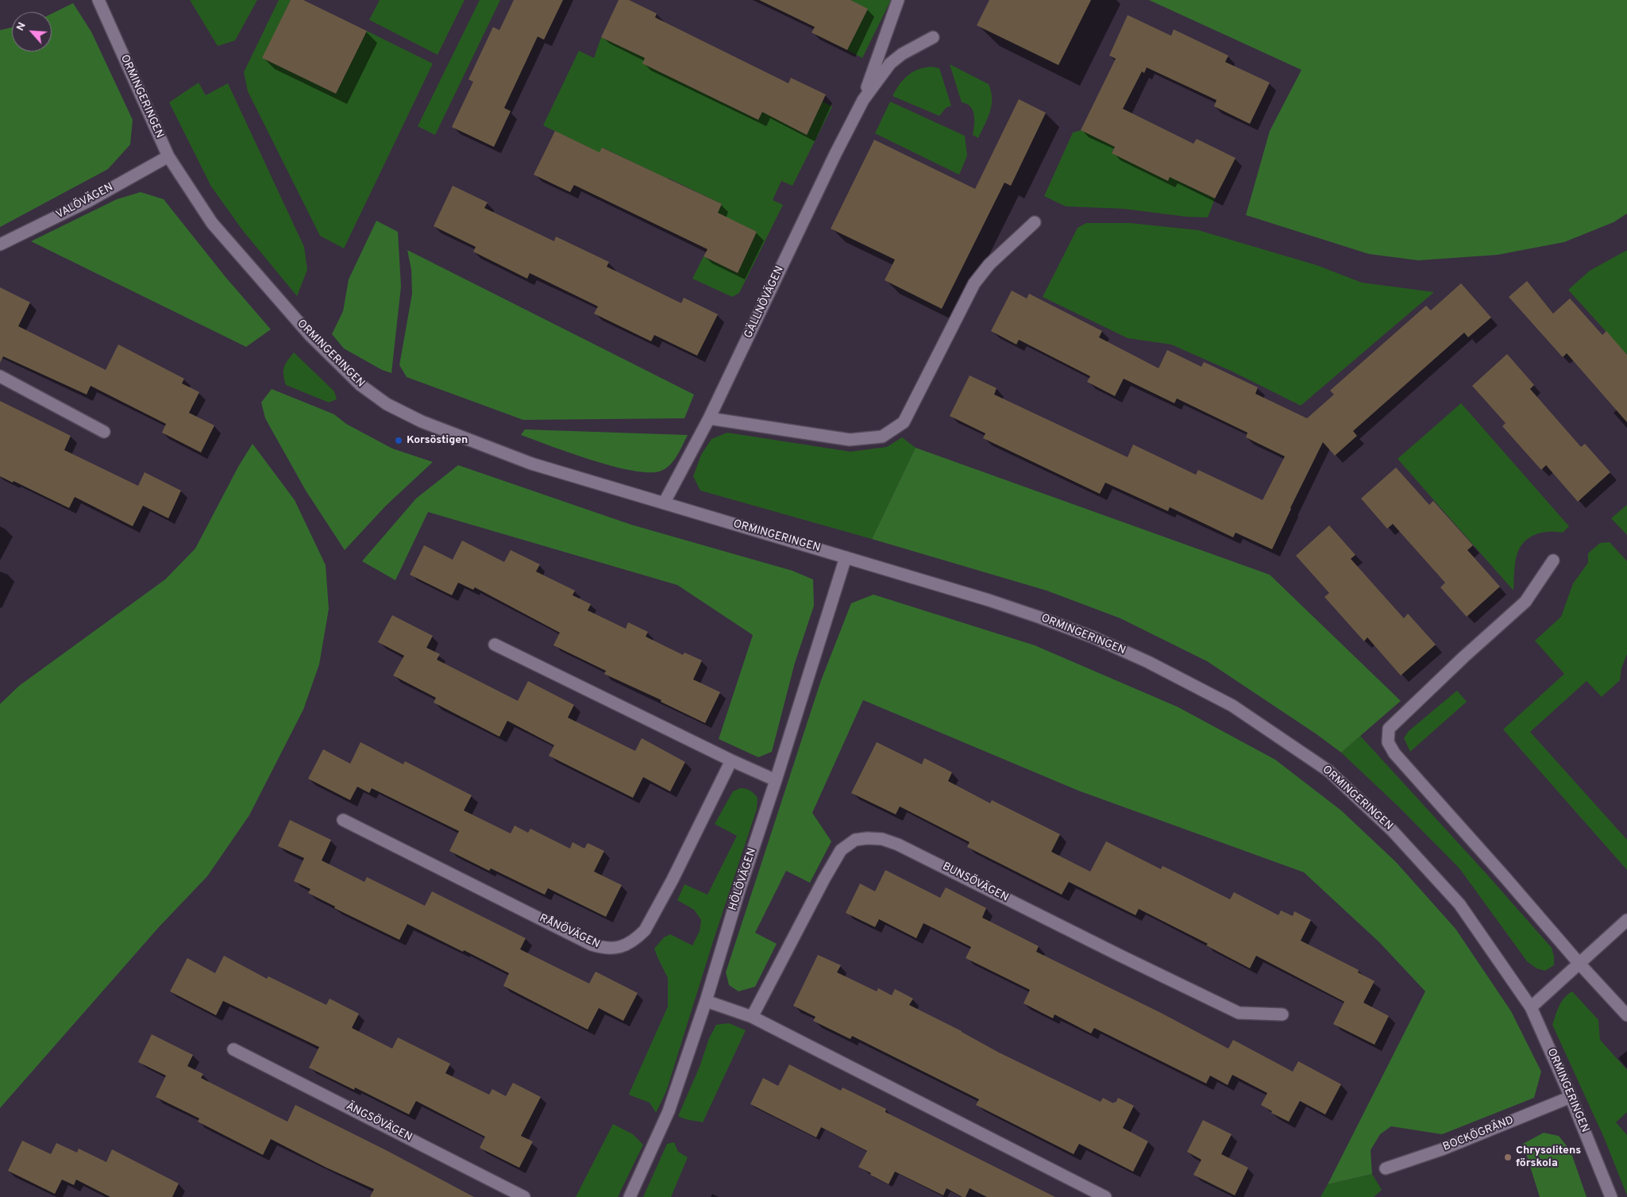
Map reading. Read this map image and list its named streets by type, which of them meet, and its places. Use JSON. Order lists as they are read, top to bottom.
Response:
{
  "streets": {
    "street": [
      "ORMINGERINGEN",
      "VALÖVÄGEN",
      "GÄLLNÖVÄGEN",
      "HÖLÖVÄGEN",
      "BUNSÖVÄGEN",
      "RÅNÖVÄGEN",
      "ÄNGSÖVÄGEN",
      "BOCKÖGRÄND"
    ]
  },
  "crossings": [
    ["ORMINGERINGEN", "VALÖVÄGEN"],
    ["ORMINGERINGEN", "GÄLLNÖVÄGEN"],
    ["ORMINGERINGEN", "HÖLÖVÄGEN"],
    ["ORMINGERINGEN", "BOCKÖGRÄND"]
  ],
  "places": ["Korsöstigen", "Chrysolitens förskola"],
  "north": "top left"
}
